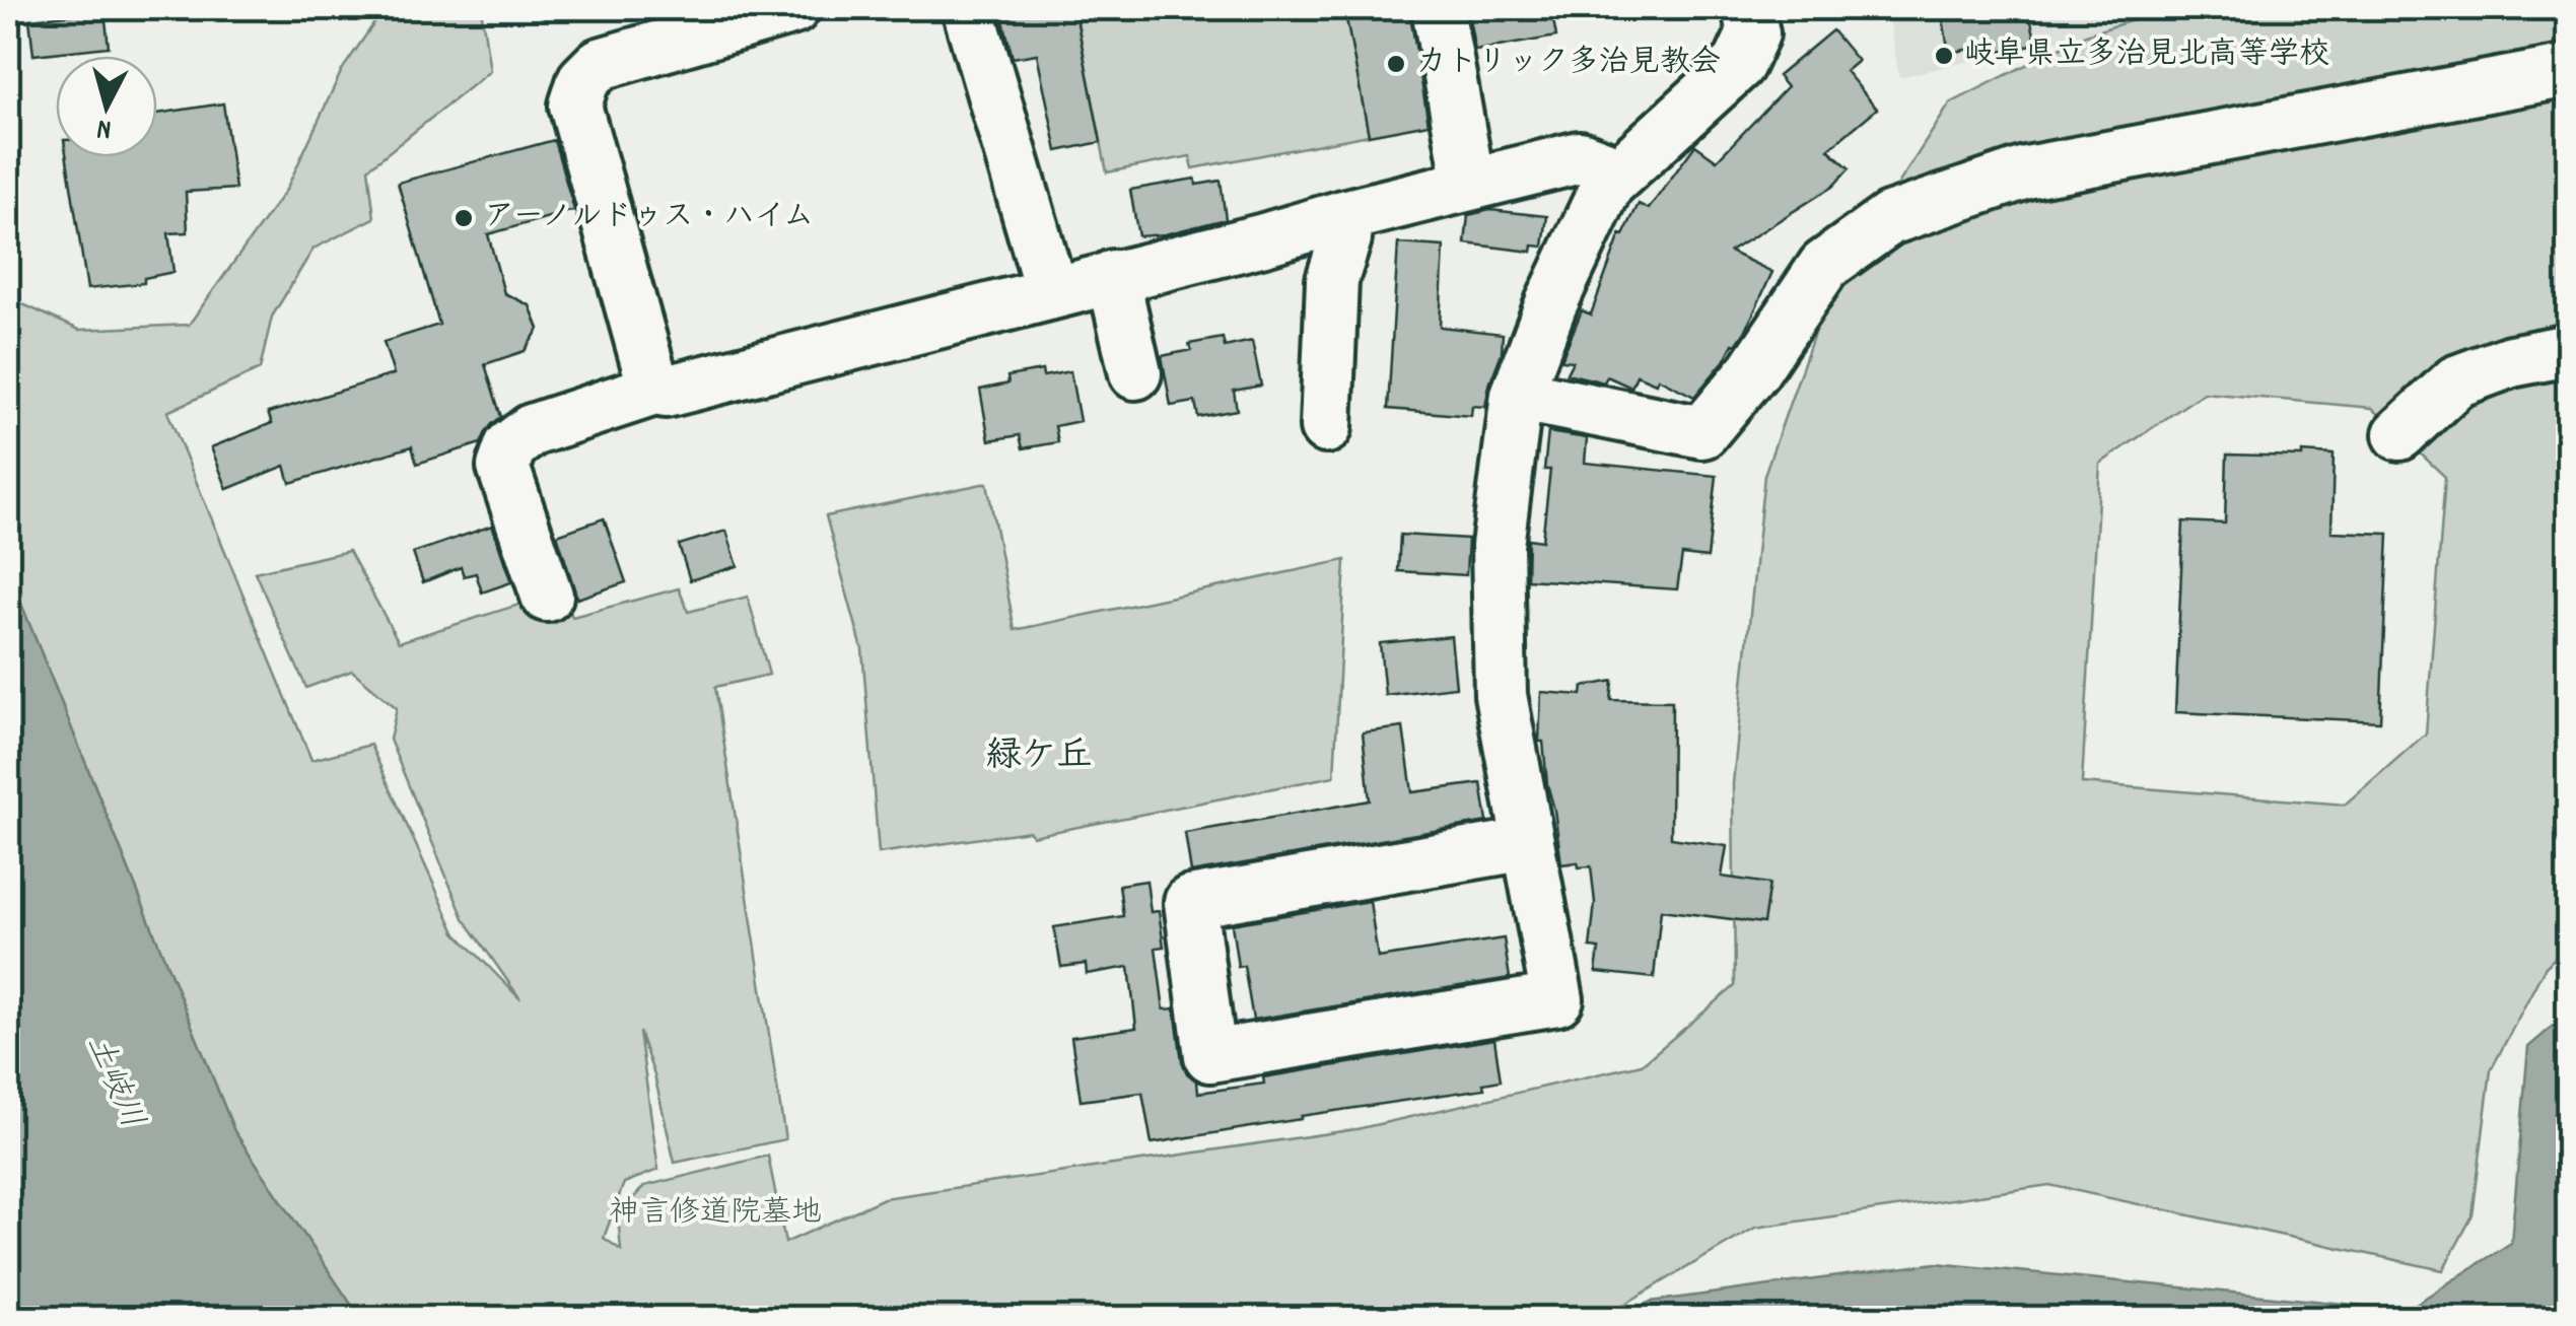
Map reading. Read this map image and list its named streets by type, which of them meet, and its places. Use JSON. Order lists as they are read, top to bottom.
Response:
{
  "districts": ["緑ケ丘"],
  "water": ["土岐川"],
  "parks": ["神言修道院墓地"],
  "places": ["岐阜県立多治見北高等学校", "カトリック多治見教会", "アーノルドゥス・ハイム"],
  "north": "bottom"
}
